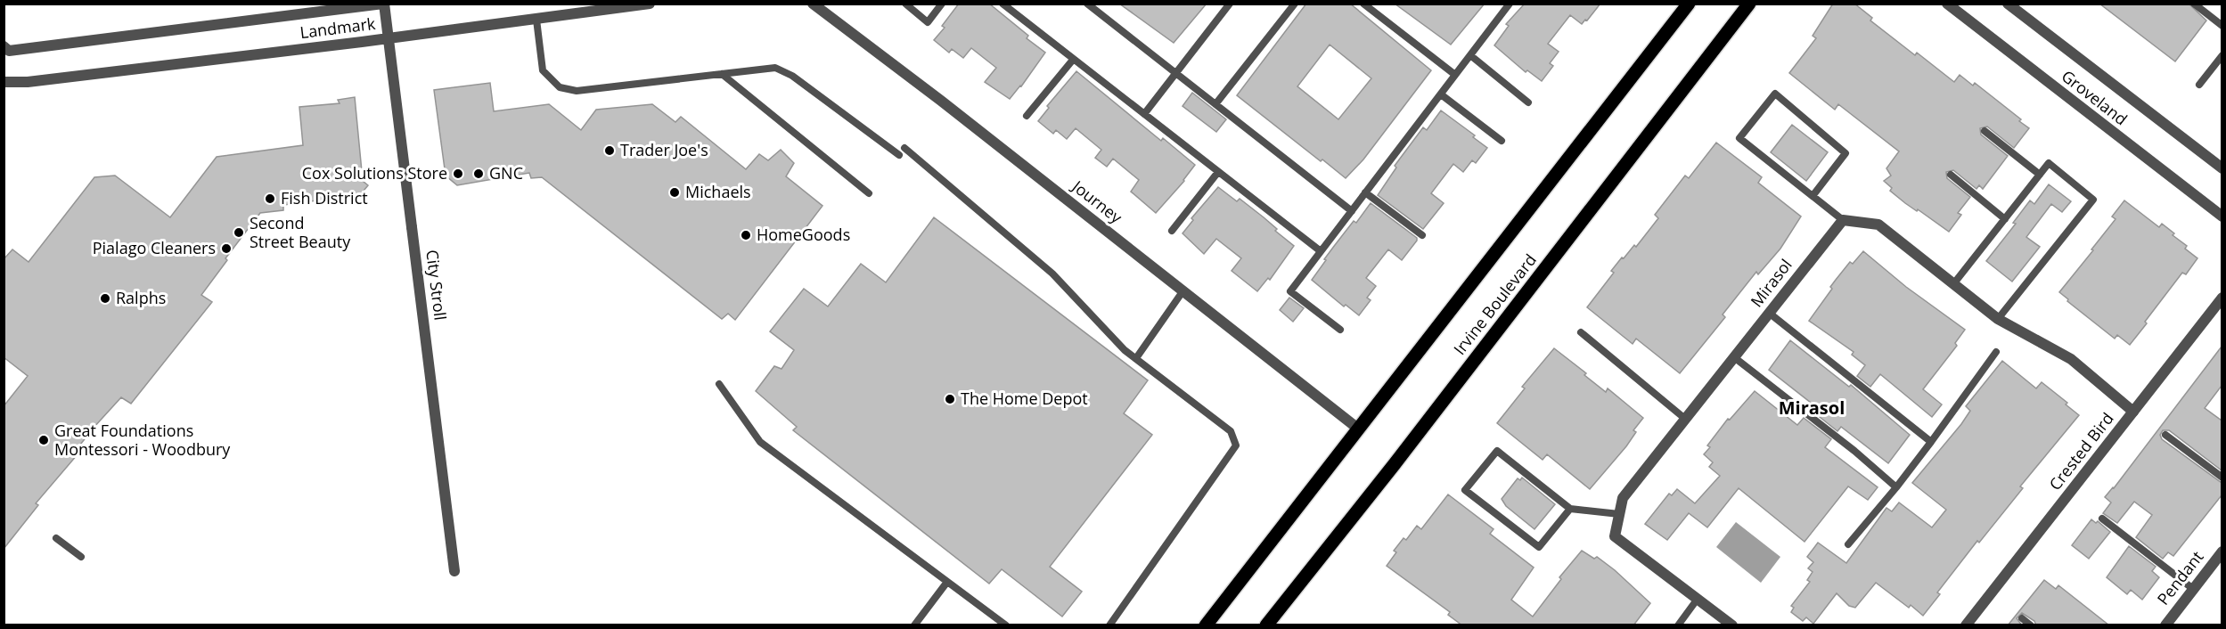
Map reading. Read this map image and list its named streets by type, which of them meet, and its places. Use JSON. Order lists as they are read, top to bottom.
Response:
{
  "streets": {
    "main road": ["Irvine Boulevard"],
    "street": [
      "Landmark",
      "Groveland",
      "Journey",
      "Mirasol",
      "City Stroll",
      "Crested Bird",
      "Pendant"
    ]
  },
  "crossings": [
    ["Landmark", "City Stroll"],
    ["Journey", "Irvine Boulevard"]
  ],
  "districts": ["Mirasol"],
  "places": [
    "Trader Joe's",
    "Cox Solutions Store",
    "GNC",
    "Michaels",
    "Fish District",
    "Second Street Beauty",
    "HomeGoods",
    "Pialago Cleaners",
    "Ralphs",
    "The Home Depot",
    "Great Foundations Montessori - Woodbury"
  ]
}
